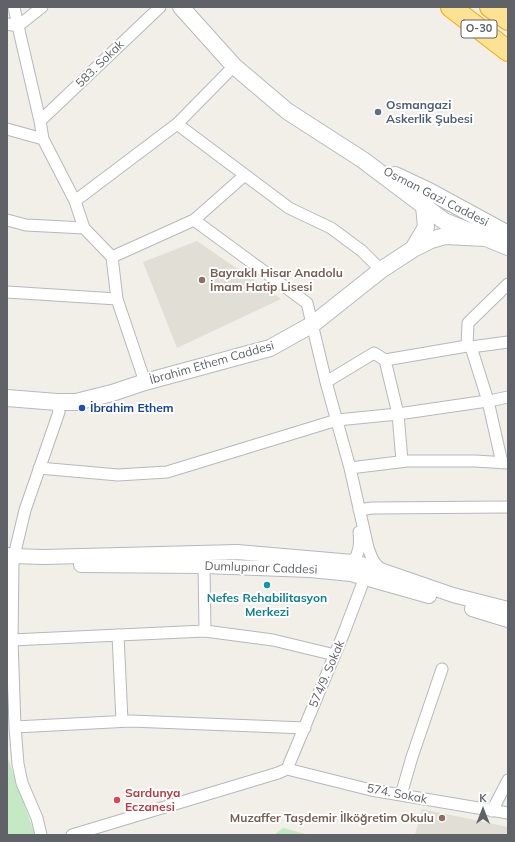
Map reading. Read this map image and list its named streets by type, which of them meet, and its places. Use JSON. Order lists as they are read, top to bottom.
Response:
{
  "streets": {
    "highway": ["O-30"],
    "main road": ["Osman Gazi Caddesi", "İbrahim Ethem Caddesi"],
    "street": [
      "583. Sokak",
      "Dumlupınar Caddesi",
      "574/9. Sokak",
      "574. Sokak"
    ]
  },
  "crossings": [
    ["Osman Gazi Caddesi", "İbrahim Ethem Caddesi"],
    ["Dumlupınar Caddesi", "574/9. Sokak"],
    ["574/9. Sokak", "574. Sokak"]
  ],
  "places": [
    "Osmangazi Askerlik Şubesi",
    "Bayraklı Hisar Anadolu İmam Hatip Lisesi",
    "İbrahim Ethem",
    "Nefes Rehabilitasyon Merkezi",
    "Sardunya Eczanesi",
    "Muzaffer Taşdemir İlköğretim Okulu"
  ],
  "north": "top"
}
